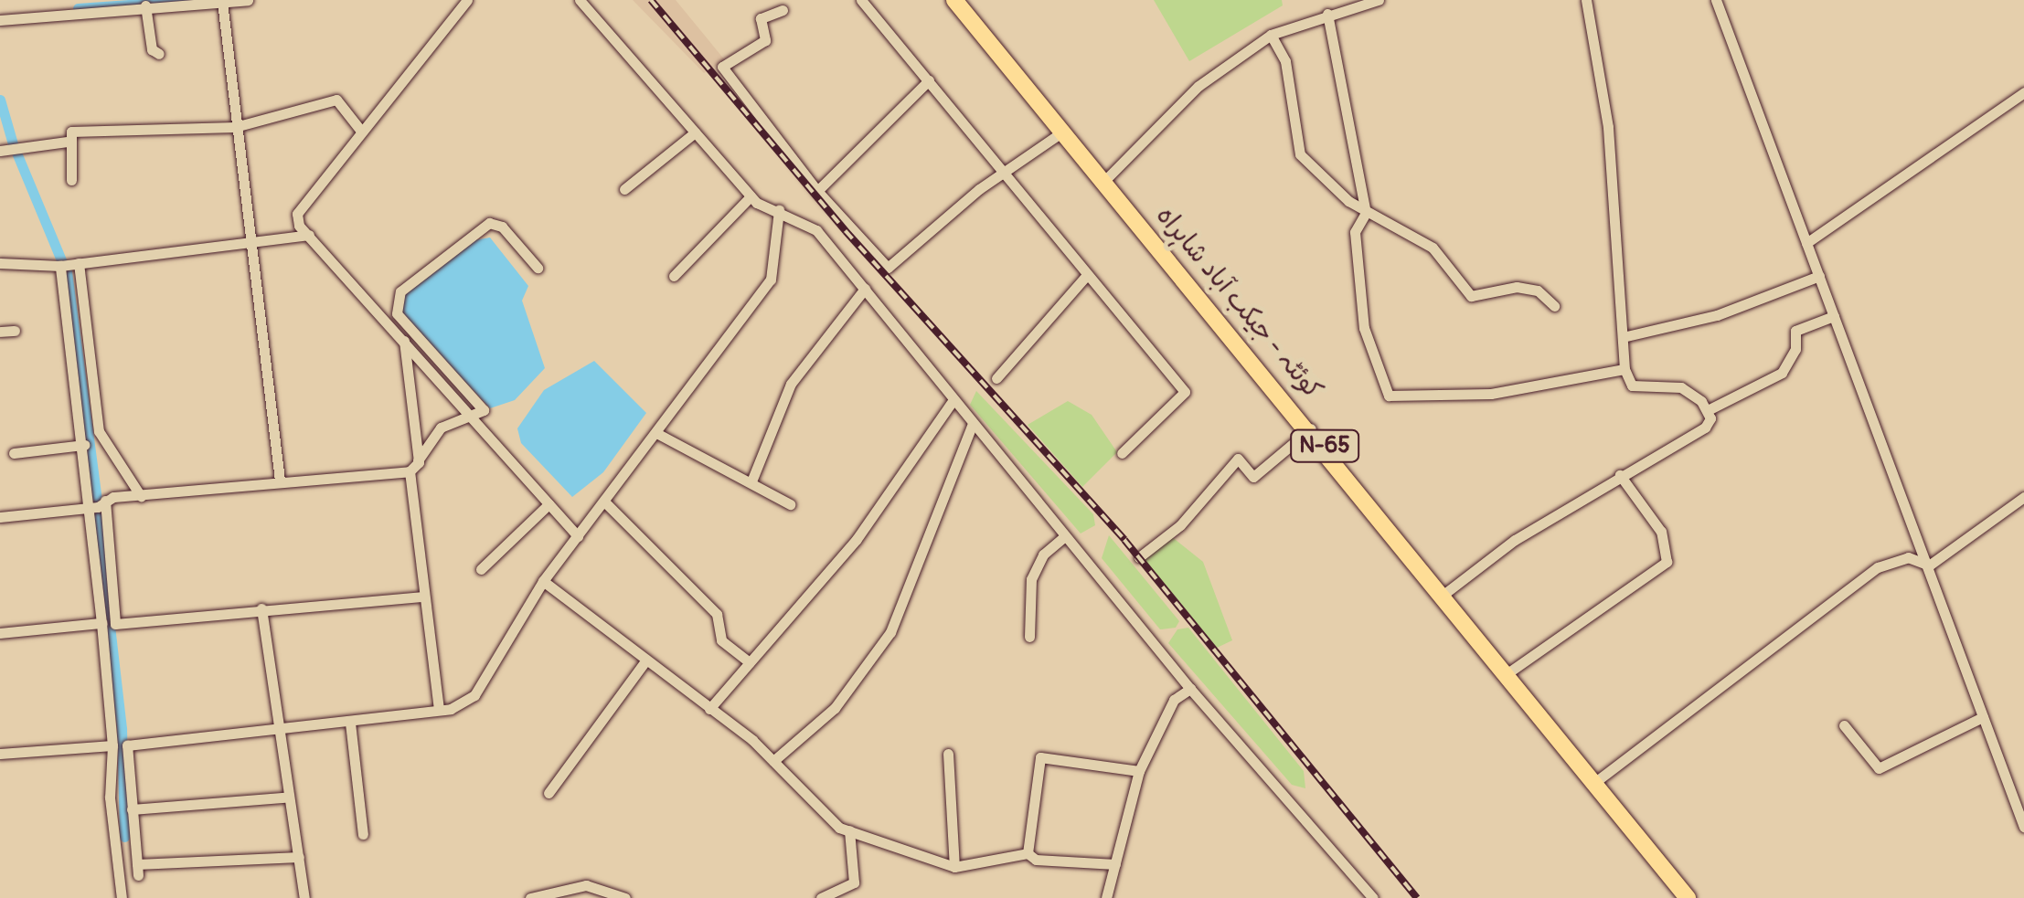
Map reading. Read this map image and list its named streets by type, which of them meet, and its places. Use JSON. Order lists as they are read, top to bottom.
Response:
{
  "streets": {
    "highway": ["کوئٹہ - جیکب آباد شاہراہ", "N-65"]
  }
}
